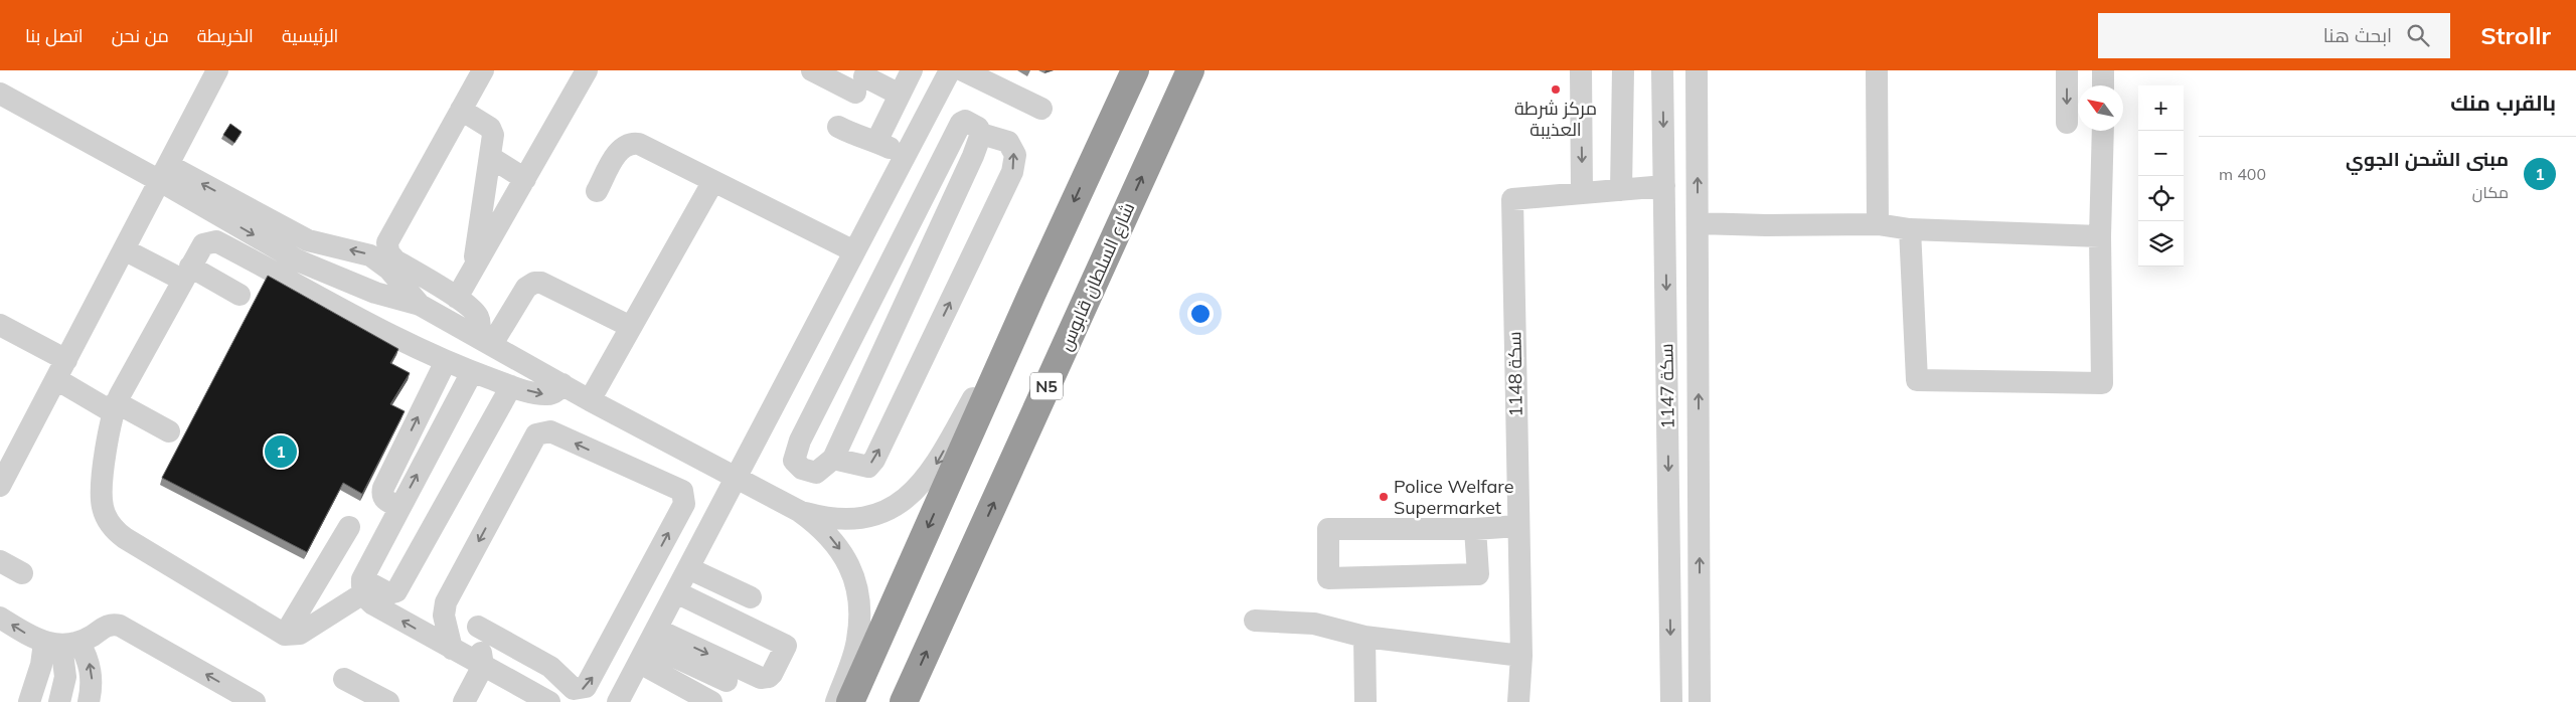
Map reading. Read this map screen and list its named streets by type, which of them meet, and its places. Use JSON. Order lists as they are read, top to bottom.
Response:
{
  "streets": {
    "highway": ["شارع السلطان قابوس", "N5"],
    "street": ["سكة 1148", "سكة 1147"]
  },
  "crossings": [
    ["سكة 1148", "سكة 1147"]
  ],
  "places": ["مركز شرطة العذيبة", "Police Welfare Supermarket"],
  "north": "top left",
  "page": {
    "header": "Strollr",
    "search": "ابحث هنا",
    "nav": [
      "الرئيسية",
      "الخريطة",
      "من نحن",
      "اتصل بنا"
    ],
    "heading": "بالقرب منك",
    "map_buttons": ["+", "−"],
    "list": [
      {
        "mark": "1",
        "name": "مبنى الشحن الجوي",
        "note": "مكان",
        "value": "400 m"
      }
    ],
    "pins": "1"
  }
}
